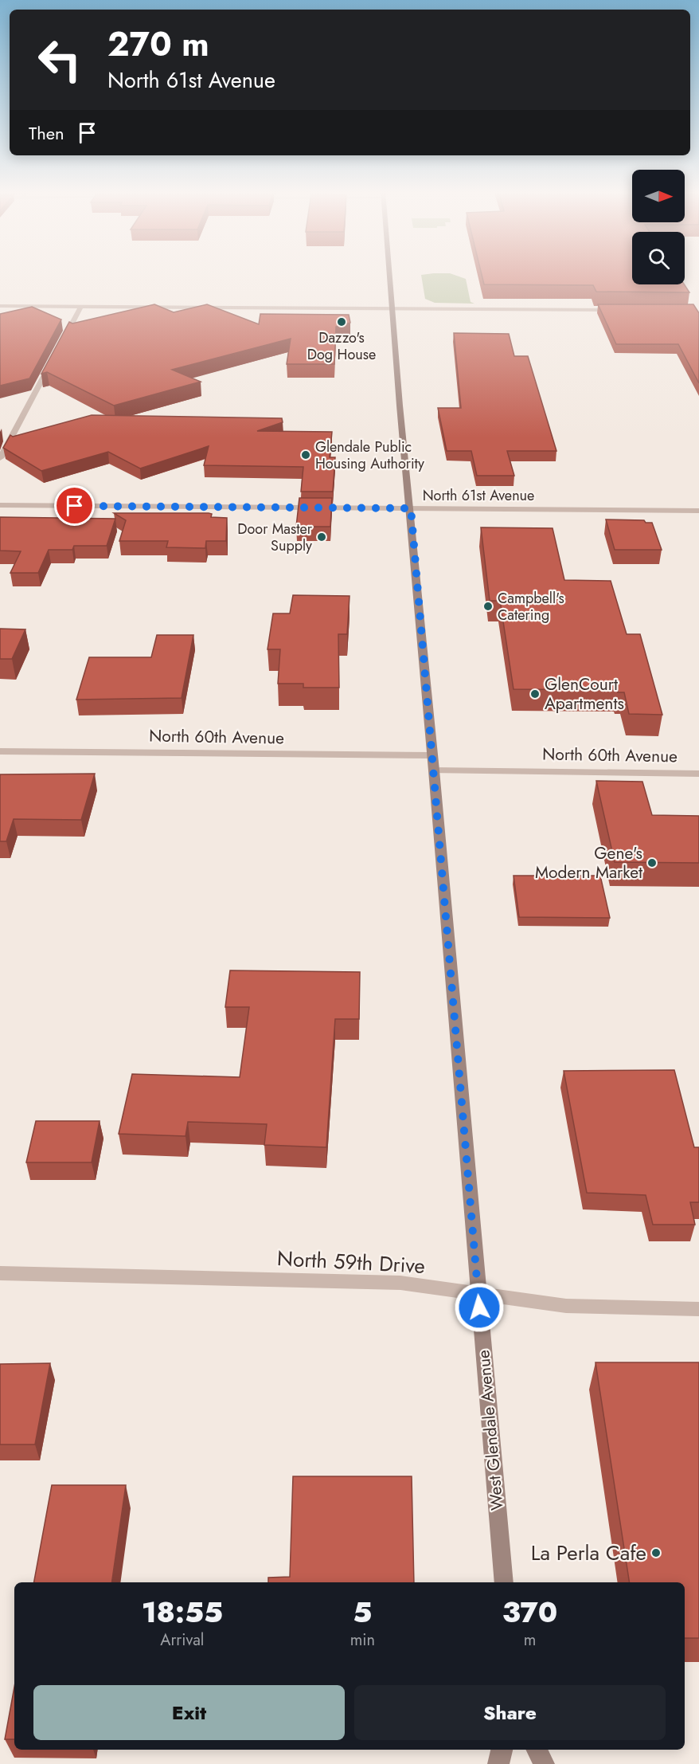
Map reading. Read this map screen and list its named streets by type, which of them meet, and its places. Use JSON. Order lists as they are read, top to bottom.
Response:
{
  "streets": {
    "main road": ["West Glendale Avenue"],
    "street": ["North 61st Avenue", "North 60th Avenue", "North 59th Drive"]
  },
  "crossings": [
    ["North 61st Avenue", "West Glendale Avenue"],
    ["North 60th Avenue", "West Glendale Avenue"],
    ["North 59th Drive", "West Glendale Avenue"]
  ],
  "places": [
    "Dazzo's Dog House",
    "Glendale Public Housing Authority",
    "Door Master Supply",
    "Campbell's Catering",
    "GlenCourt Apartments",
    "Gene's Modern Market",
    "La Perla Cafe"
  ],
  "north": "right",
  "page": {
    "turn": ["270 m", "North 61st Avenue"],
    "then": "Then",
    "eta": [
      "18:55",
      "Arrival",
      "5",
      "min",
      "370",
      "m"
    ],
    "buttons": ["Exit", "Share"]
  }
}
